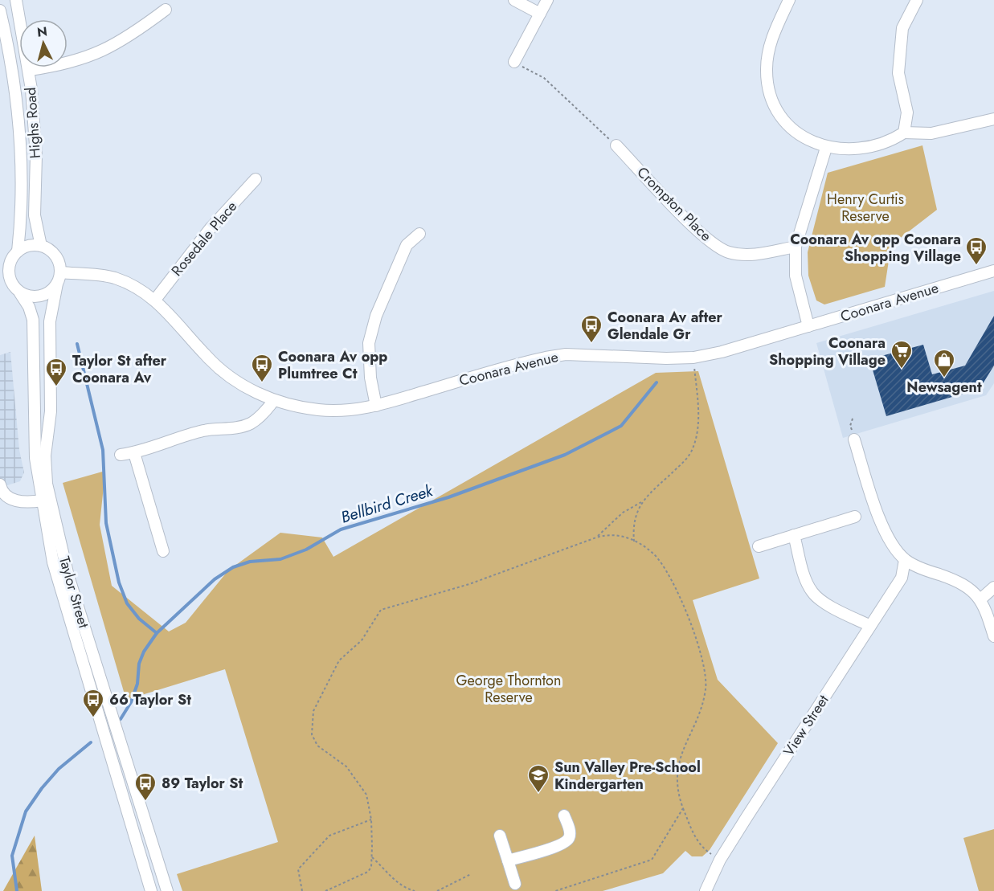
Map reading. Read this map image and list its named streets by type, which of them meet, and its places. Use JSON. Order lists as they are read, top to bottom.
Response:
{
  "streets": {
    "street": [
      "Highs Road",
      "Crompton Place",
      "Rosedale Place",
      "Coonara Avenue",
      "Taylor Street",
      "View Street"
    ]
  },
  "crossings": [
    ["Highs Road", "Coonara Avenue"],
    ["Highs Road", "Taylor Street"],
    ["Rosedale Place", "Coonara Avenue"],
    ["Coonara Avenue", "Taylor Street"]
  ],
  "water": ["Bellbird Creek"],
  "parks": ["Henry Curtis Reserve", "George Thornton Reserve"],
  "places": {
    "bus stop": [
      "Coonara Av opp Coonara Shopping Village",
      "Coonara Av after Glendale Gr",
      "Coonara Av opp Plumtree Ct",
      "Taylor St after Coonara Av",
      "66 Taylor St",
      "89 Taylor St"
    ],
    "supermarket": ["Coonara Shopping Village"],
    "shop": ["Newsagent"],
    "school or university": ["Sun Valley Pre-School Kindergarten"]
  },
  "north": "top"
}
